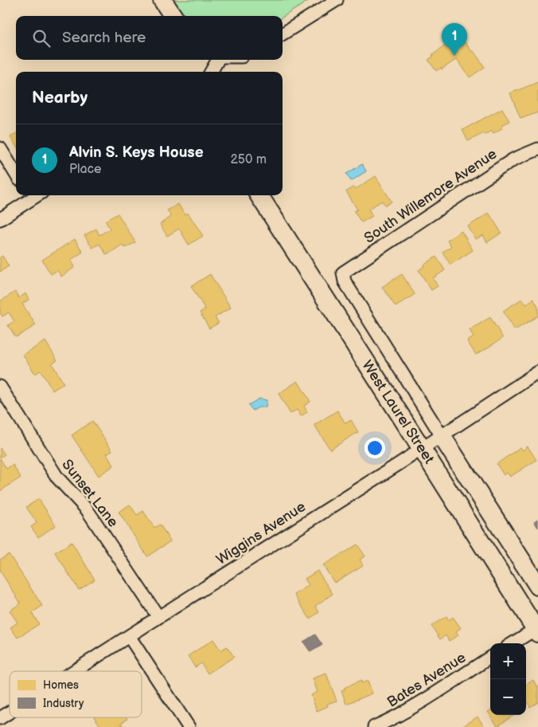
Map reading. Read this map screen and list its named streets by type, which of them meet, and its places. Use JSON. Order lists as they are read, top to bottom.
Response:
{
  "streets": {
    "street": [
      "South Willemore Avenue",
      "West Laurel Street",
      "Sunset Lane",
      "Wiggins Avenue",
      "Bates Avenue"
    ]
  },
  "crossings": [
    ["South Willemore Avenue", "West Laurel Street"],
    ["West Laurel Street", "Wiggins Avenue"],
    ["Sunset Lane", "Wiggins Avenue"]
  ],
  "legend": ["Homes", "Industry"],
  "page": {
    "search": "Search here",
    "pins": "1",
    "heading": "Nearby",
    "list": [
      {
        "mark": "1",
        "name": "Alvin S. Keys House",
        "note": "Place",
        "value": "250 m"
      }
    ],
    "map_buttons": ["+", "−"]
  }
}
